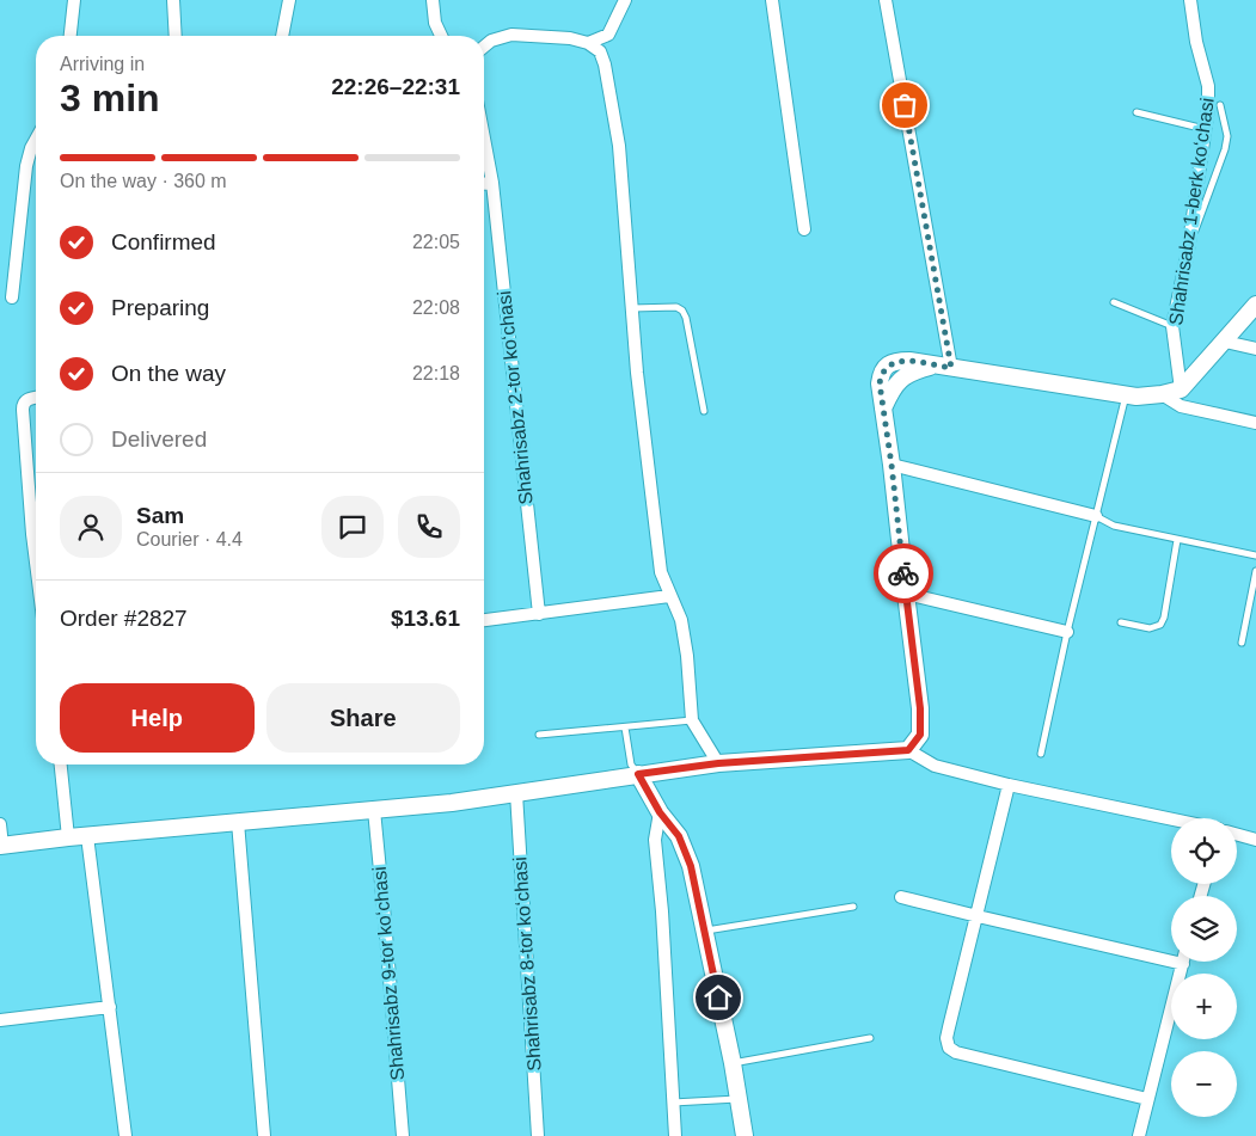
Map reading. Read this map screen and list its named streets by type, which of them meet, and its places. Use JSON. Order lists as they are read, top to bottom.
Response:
{
  "streets": {
    "street": [
      "Shahrisabz 1-berk koʻchasi",
      "Shahrisabz 2-tor koʻchasi",
      "Shahrisabz 8-tor koʻchasi",
      "Shahrisabz 9-tor koʻchasi"
    ]
  },
  "page": {
    "heading": ["3 min", "Arriving in", "22:26–22:31"],
    "panel": [
      "Sam",
      "Courier · 4.4",
      "Order #2827",
      "$13.61"
    ],
    "bar": "On the way · 360 m",
    "list": [
      ["Confirmed", "22:05"],
      ["Preparing", "22:08"],
      ["On the way", "22:18"],
      "Delivered"
    ],
    "buttons": ["Help", "Share"],
    "map_buttons": ["+", "−"]
  }
}
